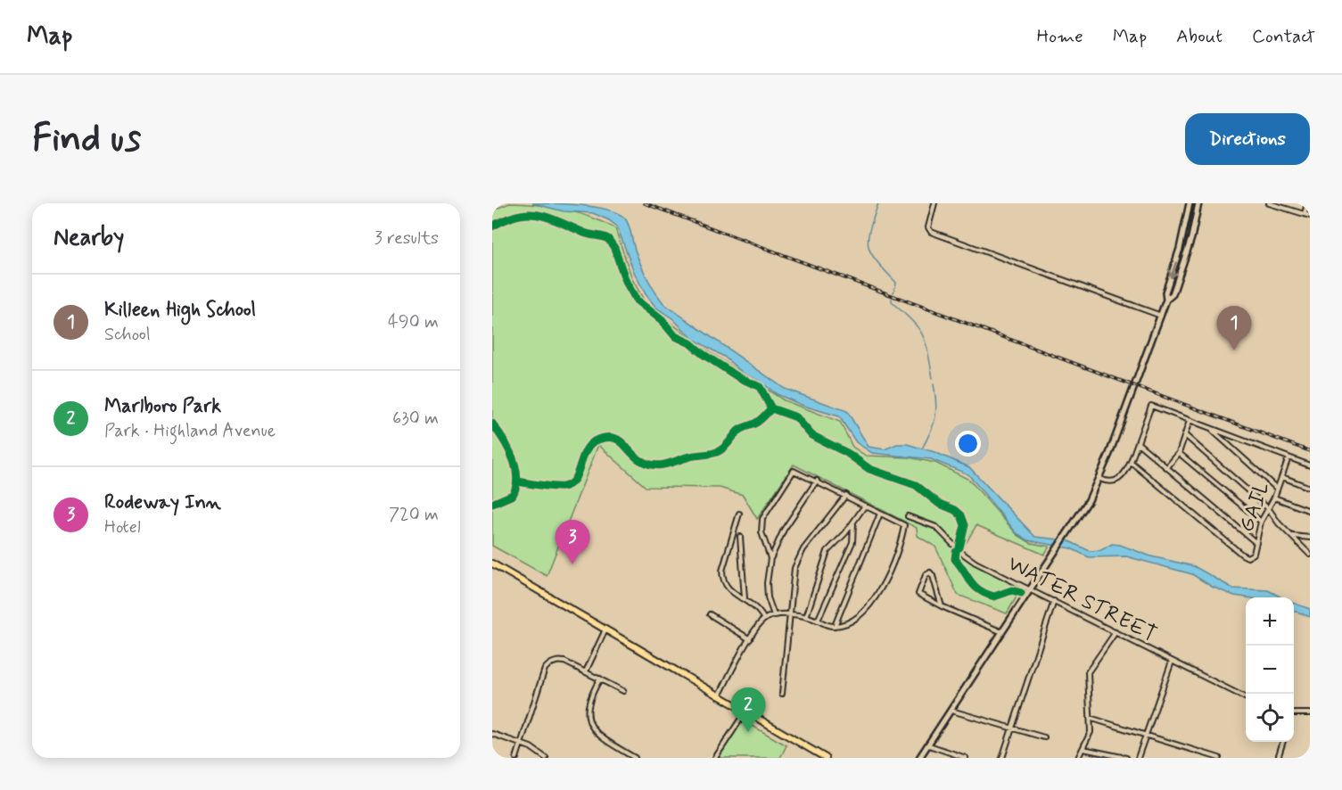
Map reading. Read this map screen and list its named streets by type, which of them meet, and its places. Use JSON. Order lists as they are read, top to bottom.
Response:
{
  "streets": {
    "street": ["GAIL", "WATER STREET"]
  },
  "page": {
    "header": "Map",
    "nav": [
      "Home",
      "Map",
      "About",
      "Contact"
    ],
    "buttons": "Directions",
    "title": "Find us",
    "heading": ["Nearby", "3 results"],
    "list": [
      {
        "mark": "1",
        "name": "Killeen High School",
        "note": "School",
        "value": "490 m"
      },
      {
        "mark": "2",
        "name": "Marlboro Park",
        "note": "Park · Highland Avenue",
        "value": "630 m"
      },
      {
        "mark": "3",
        "name": "Rodeway Inn",
        "note": "Hotel",
        "value": "720 m"
      }
    ],
    "pins": ["1", "3", "2"],
    "map_buttons": ["+", "−"]
  }
}
